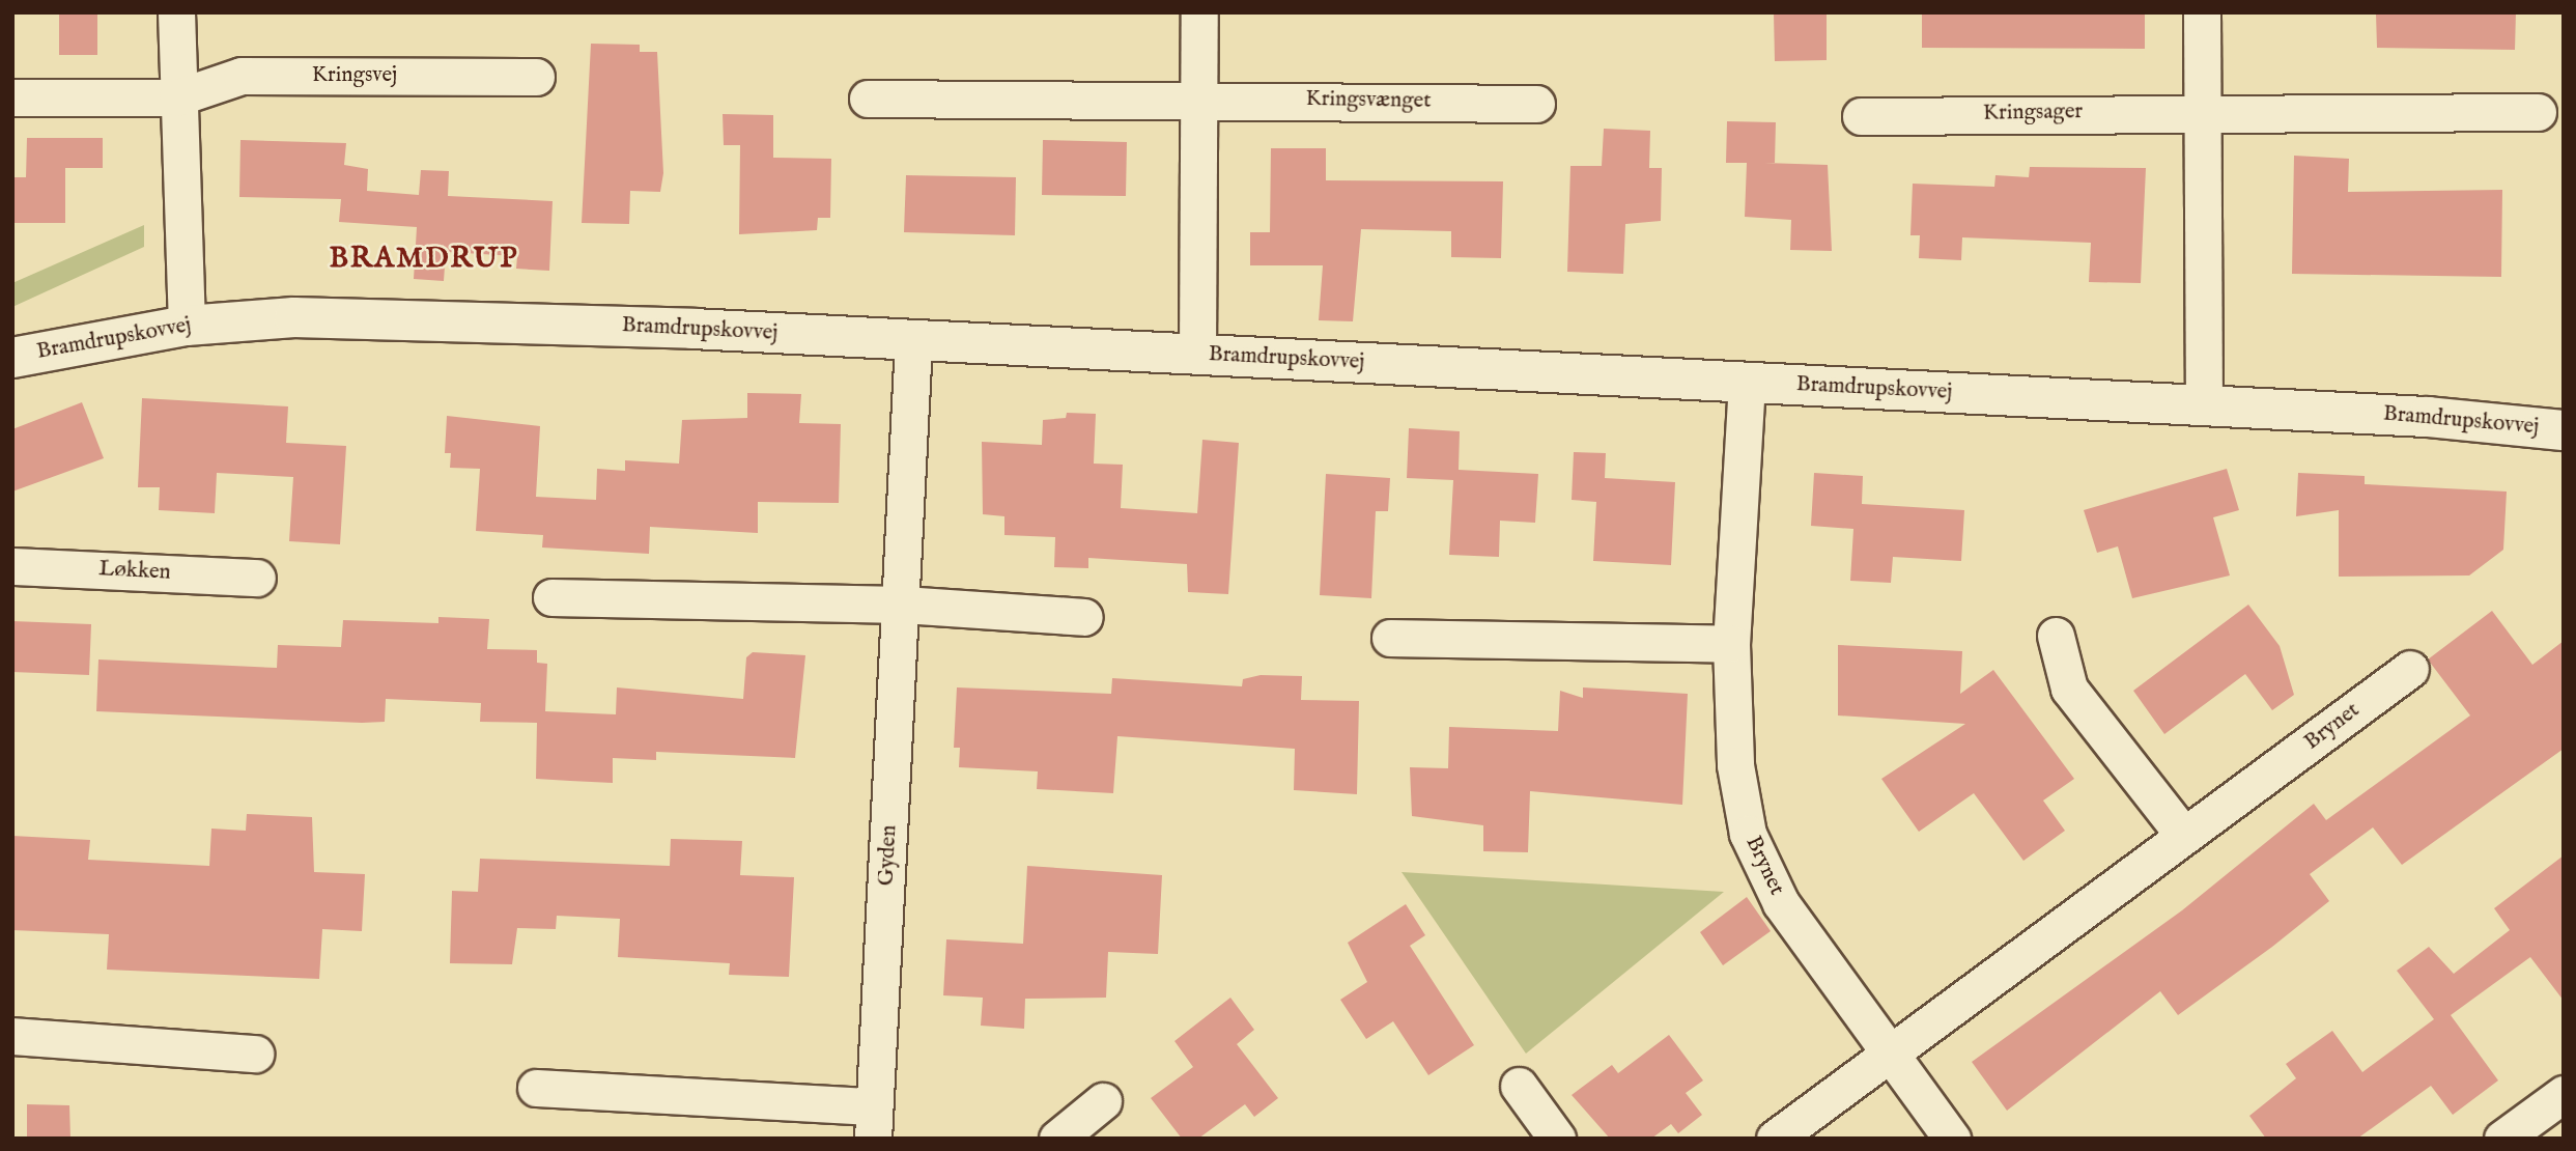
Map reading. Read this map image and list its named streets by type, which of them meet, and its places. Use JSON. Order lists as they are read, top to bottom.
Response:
{
  "streets": {
    "street": [
      "Kringsvej",
      "Kringsvænget",
      "Kringsager",
      "Bramdrupskovvej",
      "Løkken",
      "Brynet",
      "Gyden"
    ]
  },
  "crossings": [
    ["Bramdrupskovvej", "Brynet"],
    ["Bramdrupskovvej", "Gyden"]
  ],
  "districts": ["BRAMDRUP"]
}
